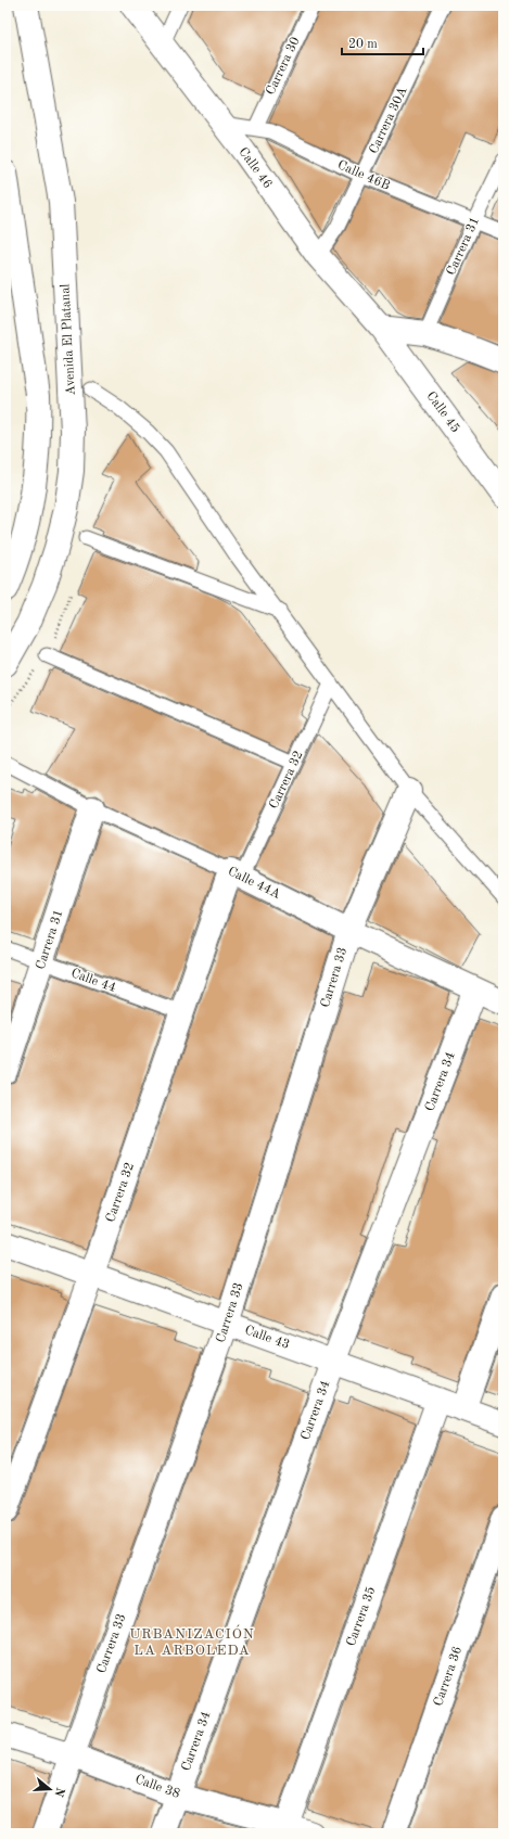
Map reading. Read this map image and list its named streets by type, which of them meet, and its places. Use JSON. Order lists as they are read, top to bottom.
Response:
{
  "streets": {
    "street": [
      "Calle 46",
      "Carrera 31",
      "Avenida El Platanal",
      "Calle 45",
      "Carrera 32",
      "Calle 44A",
      "Carrera 33",
      "Carrera 34",
      "Calle 43",
      "Carrera 35",
      "Carrera 36",
      "Calle 38"
    ],
    "lane": [
      "Carrera 30",
      "Carrera 30A",
      "Calle 46B",
      "Calle 44"
    ]
  },
  "crossings": [
    ["Carrera 30", "Calle 46B"],
    ["Carrera 30A", "Calle 46"],
    ["Carrera 30A", "Calle 46B"],
    ["Calle 46", "Calle 46B"],
    ["Calle 46", "Calle 45"],
    ["Calle 46B", "Carrera 31"],
    ["Carrera 31", "Calle 44A"],
    ["Carrera 31", "Calle 44"],
    ["Carrera 32", "Calle 44A"],
    ["Carrera 32", "Calle 44"],
    ["Carrera 32", "Calle 43"],
    ["Calle 44A", "Carrera 33"],
    ["Calle 44A", "Carrera 34"],
    ["Carrera 33", "Calle 43"],
    ["Carrera 33", "Calle 38"],
    ["Carrera 34", "Calle 43"],
    ["Carrera 34", "Calle 38"],
    ["Calle 43", "Carrera 35"],
    ["Carrera 35", "Calle 38"]
  ],
  "districts": ["URBANIZACIÓN LA ARBOLEDA"],
  "scale_bar": "20 m",
  "north": "right"
}
